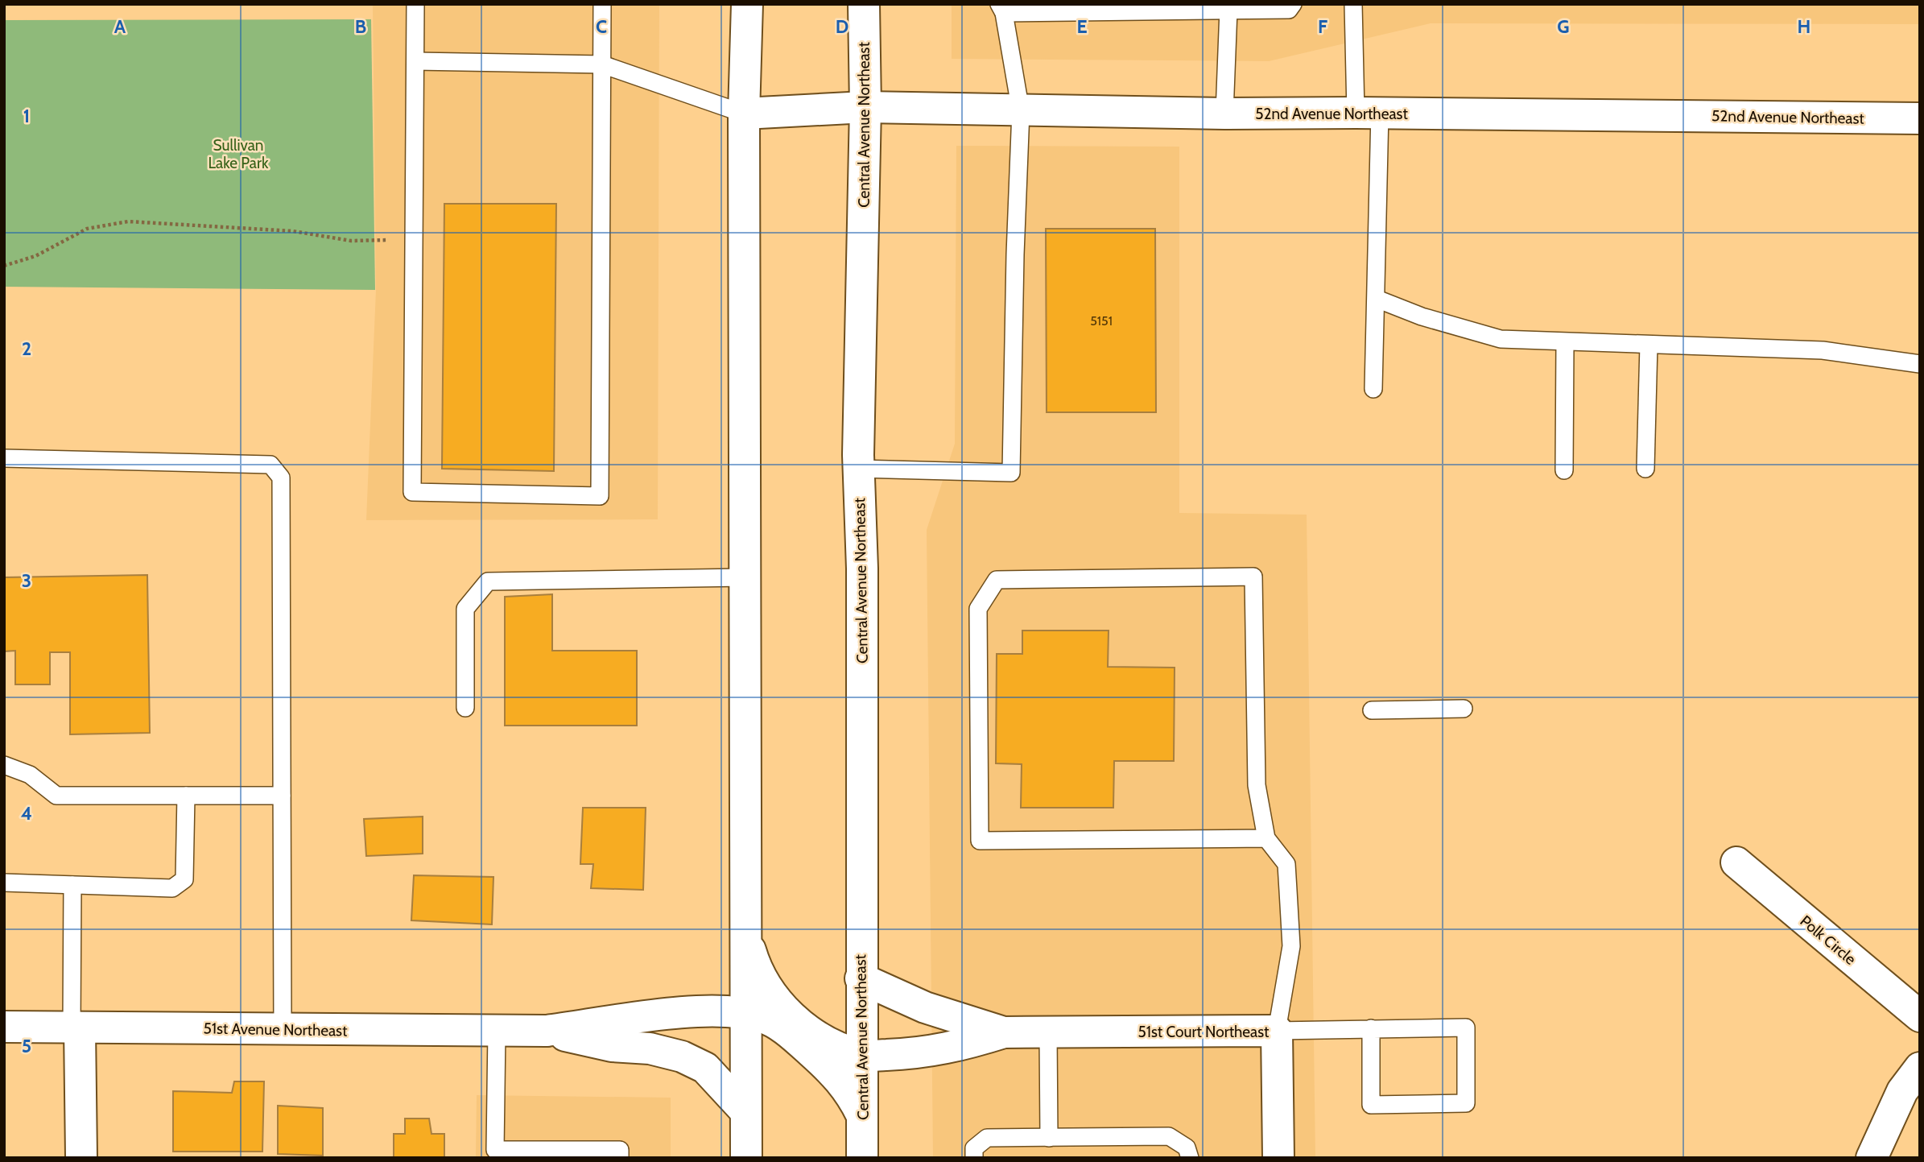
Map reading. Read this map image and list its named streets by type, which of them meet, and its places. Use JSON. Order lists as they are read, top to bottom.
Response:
{
  "streets": {
    "main road": [
      "52nd Avenue Northeast",
      "Central Avenue Northeast",
      "Polk Circle",
      "51st Avenue Northeast",
      "51st Court Northeast"
    ]
  },
  "crossings": [
    ["52nd Avenue Northeast", "Central Avenue Northeast"]
  ],
  "parks": ["Sullivan Lake Park"],
  "house_numbers": ["5151"],
  "grid": {
    "columns": [
      "A",
      "B",
      "C",
      "D",
      "E",
      "F",
      "G",
      "H"
    ],
    "rows": [
      "1",
      "2",
      "3",
      "4",
      "5"
    ]
  }
}
